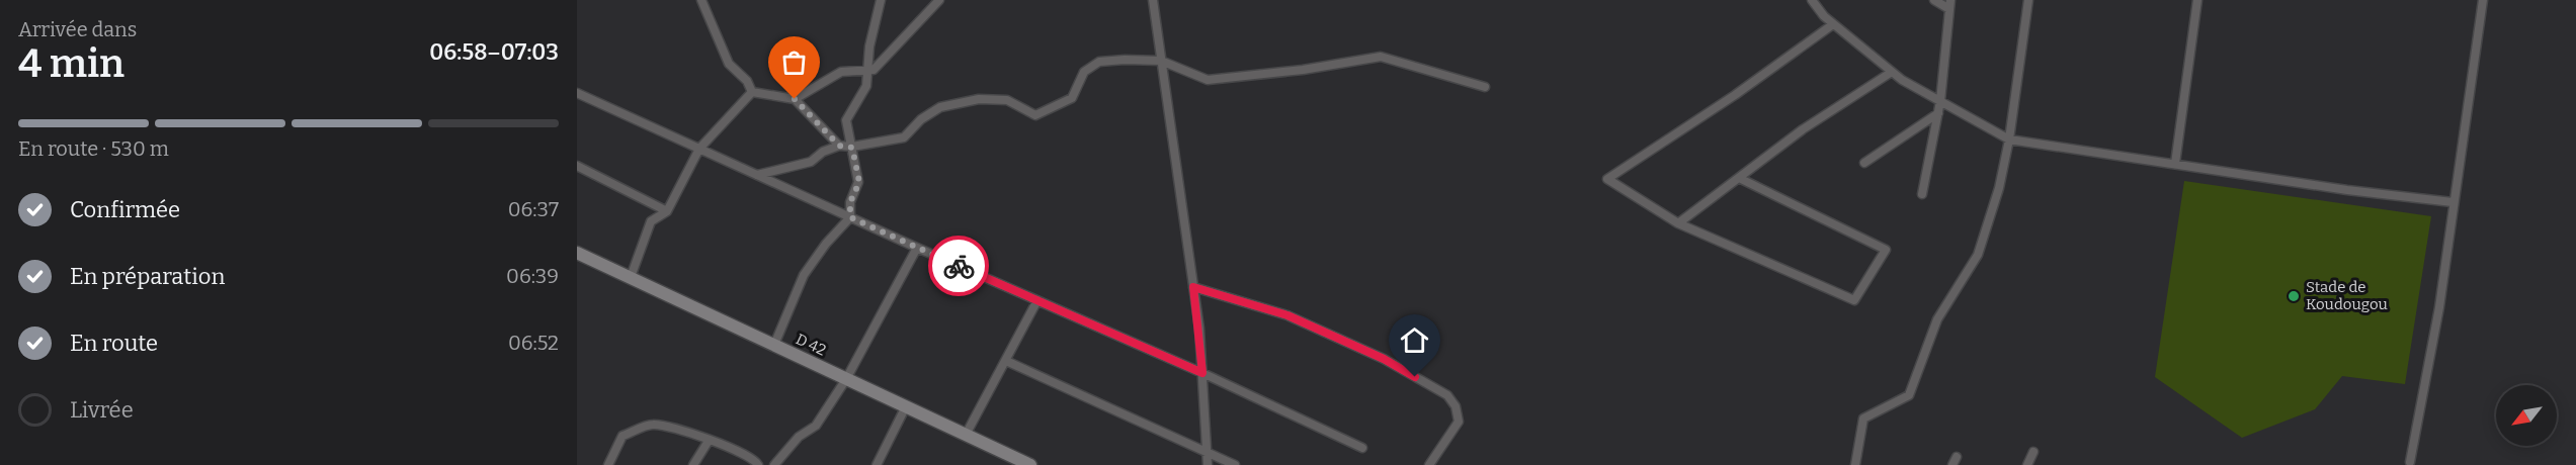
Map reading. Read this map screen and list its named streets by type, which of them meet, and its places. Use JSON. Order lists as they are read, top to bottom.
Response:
{
  "streets": {
    "street": ["D 42"]
  },
  "places": ["Stade de Koudougou"],
  "north": "bottom left",
  "page": {
    "heading": ["4 min", "Arrivée dans", "06:58–07:03"],
    "bar": "En route · 530 m",
    "list": [
      ["Confirmée", "06:37"],
      ["En préparation", "06:39"],
      ["En route", "06:52"],
      "Livrée"
    ]
  }
}
